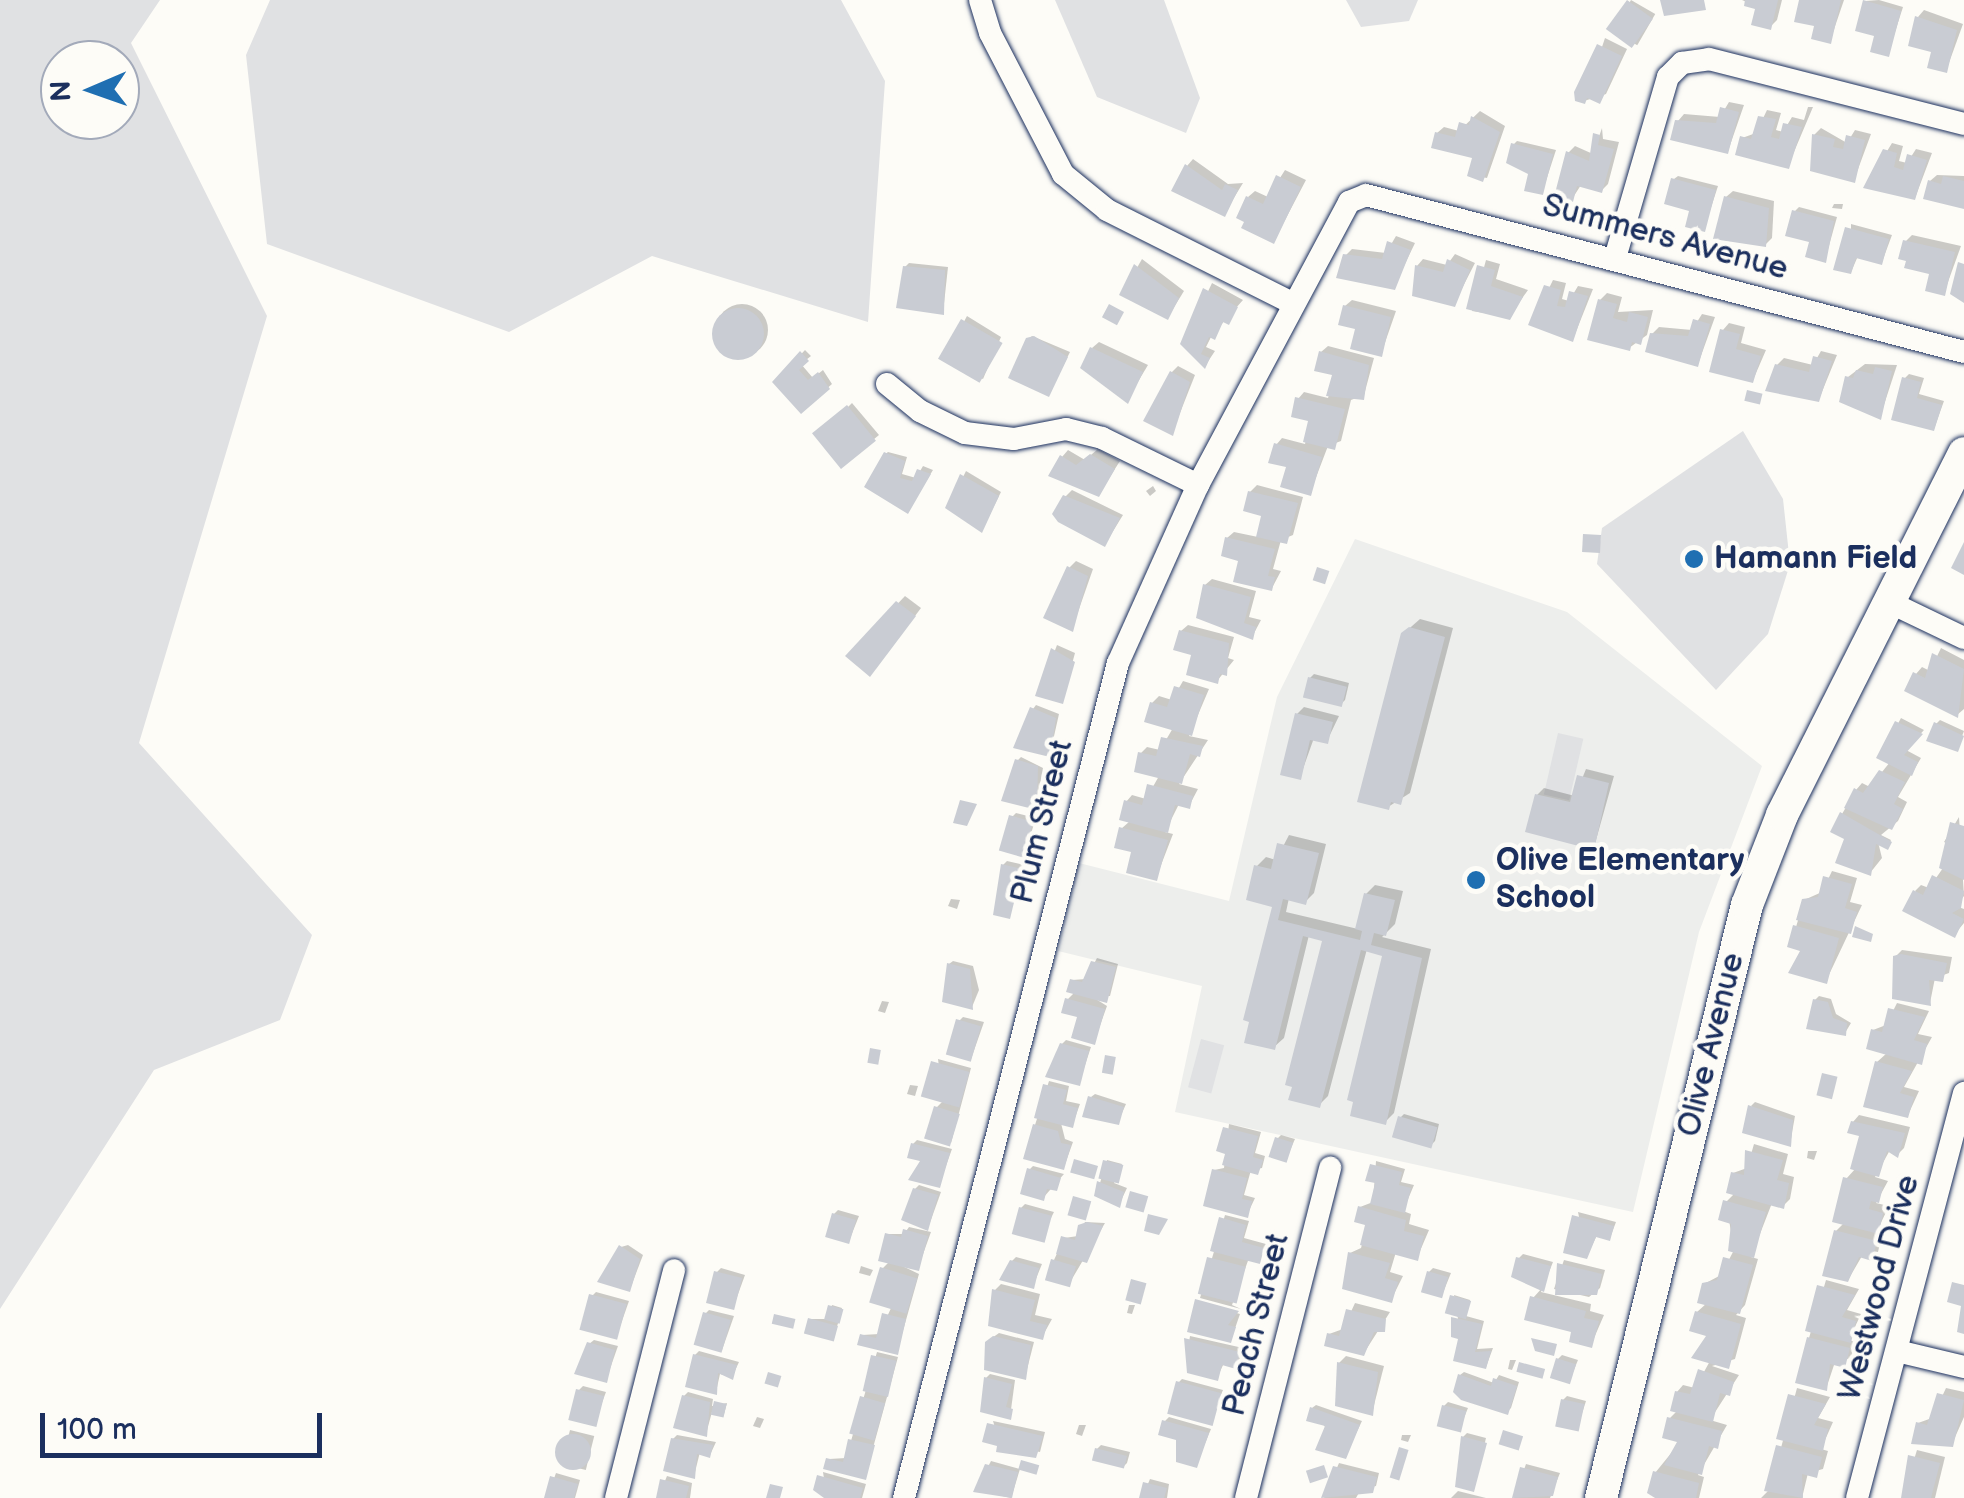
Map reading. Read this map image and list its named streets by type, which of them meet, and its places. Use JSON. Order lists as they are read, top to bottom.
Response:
{
  "streets": {
    "street": [
      "Summers Avenue",
      "Plum Street",
      "Olive Avenue",
      "Westwood Drive",
      "Peach Street"
    ]
  },
  "crossings": [
    ["Summers Avenue", "Plum Street"]
  ],
  "places": ["Hamann Field", "Olive Elementary School"],
  "scale_bar": "100 m",
  "north": "left"
}
